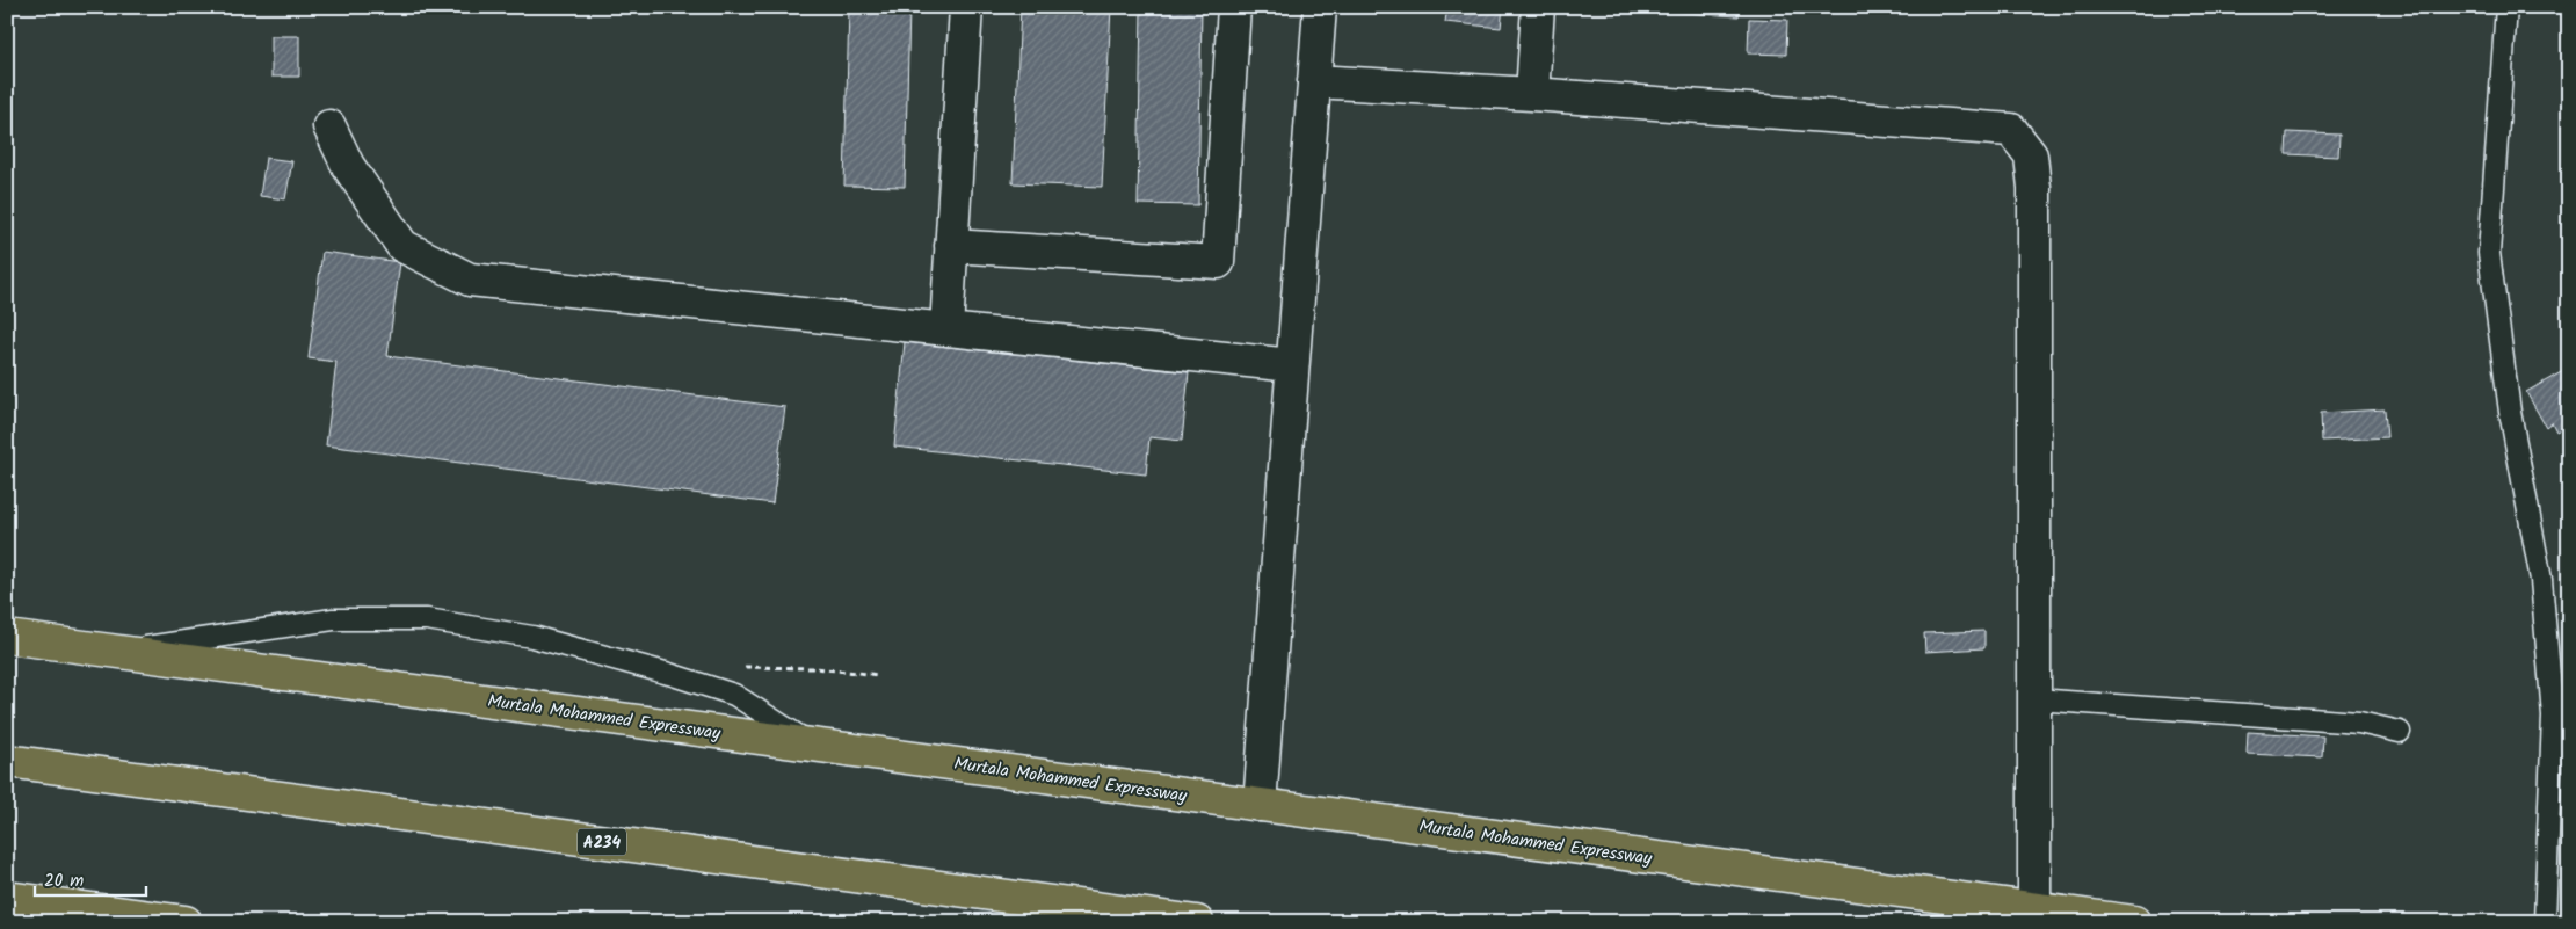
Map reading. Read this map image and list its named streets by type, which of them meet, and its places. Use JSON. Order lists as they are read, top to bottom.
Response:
{
  "streets": {
    "highway": ["Murtala Mohammed Expressway", "A234"]
  },
  "scale_bar": "20 m"
}
